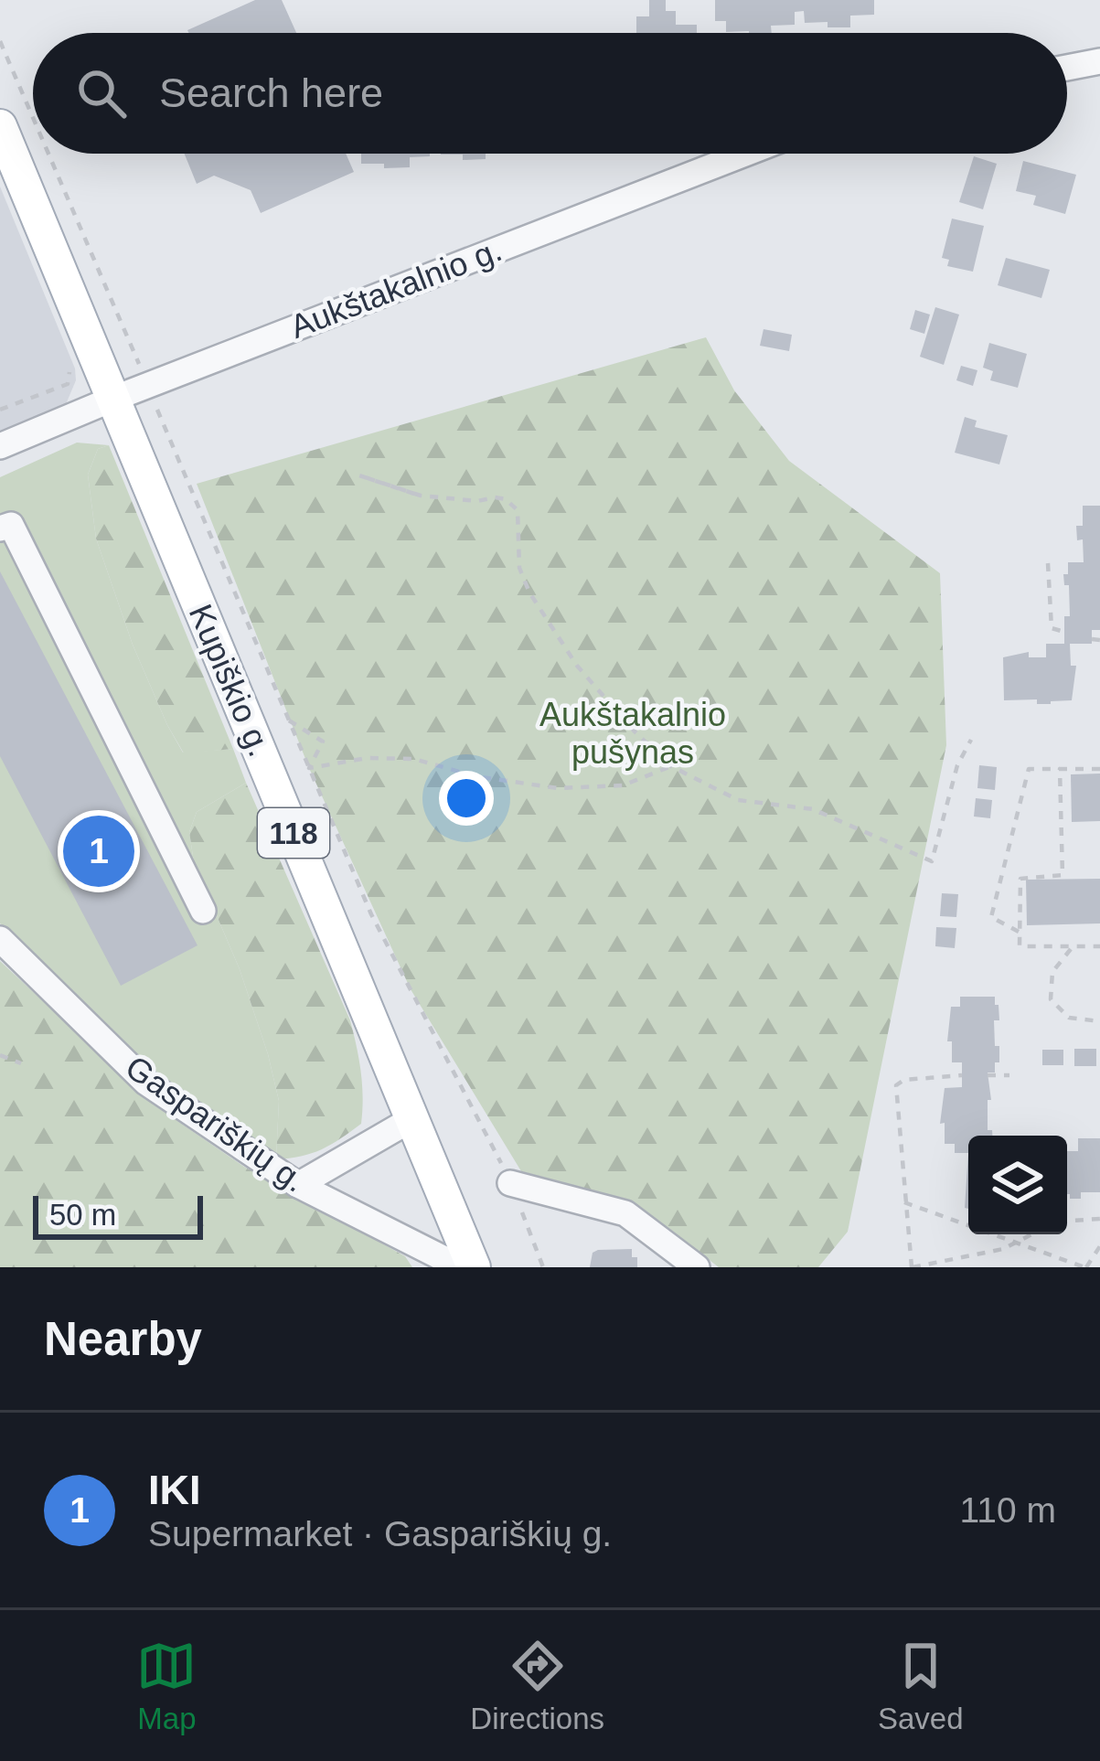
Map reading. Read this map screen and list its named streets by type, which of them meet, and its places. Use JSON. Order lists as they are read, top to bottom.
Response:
{
  "streets": {
    "main road": ["Kupiškio g.", "118"],
    "street": ["Aukštakalnio g.", "Gaspariškių g."]
  },
  "crossings": [
    ["Aukštakalnio g.", "Kupiškio g."],
    ["Aukštakalnio g.", "118"],
    ["Kupiškio g.", "118"]
  ],
  "parks": ["Aukštakalnio pušynas"],
  "scale_bar": "50 m",
  "page": {
    "search": "Search here",
    "pins": "1",
    "scale": "50 m",
    "heading": "Nearby",
    "list": [
      {
        "mark": "1",
        "name": "IKI",
        "note": "Supermarket · Gaspariškių g.",
        "value": "110 m"
      }
    ],
    "nav": ["Map", "Directions", "Saved"]
  }
}
